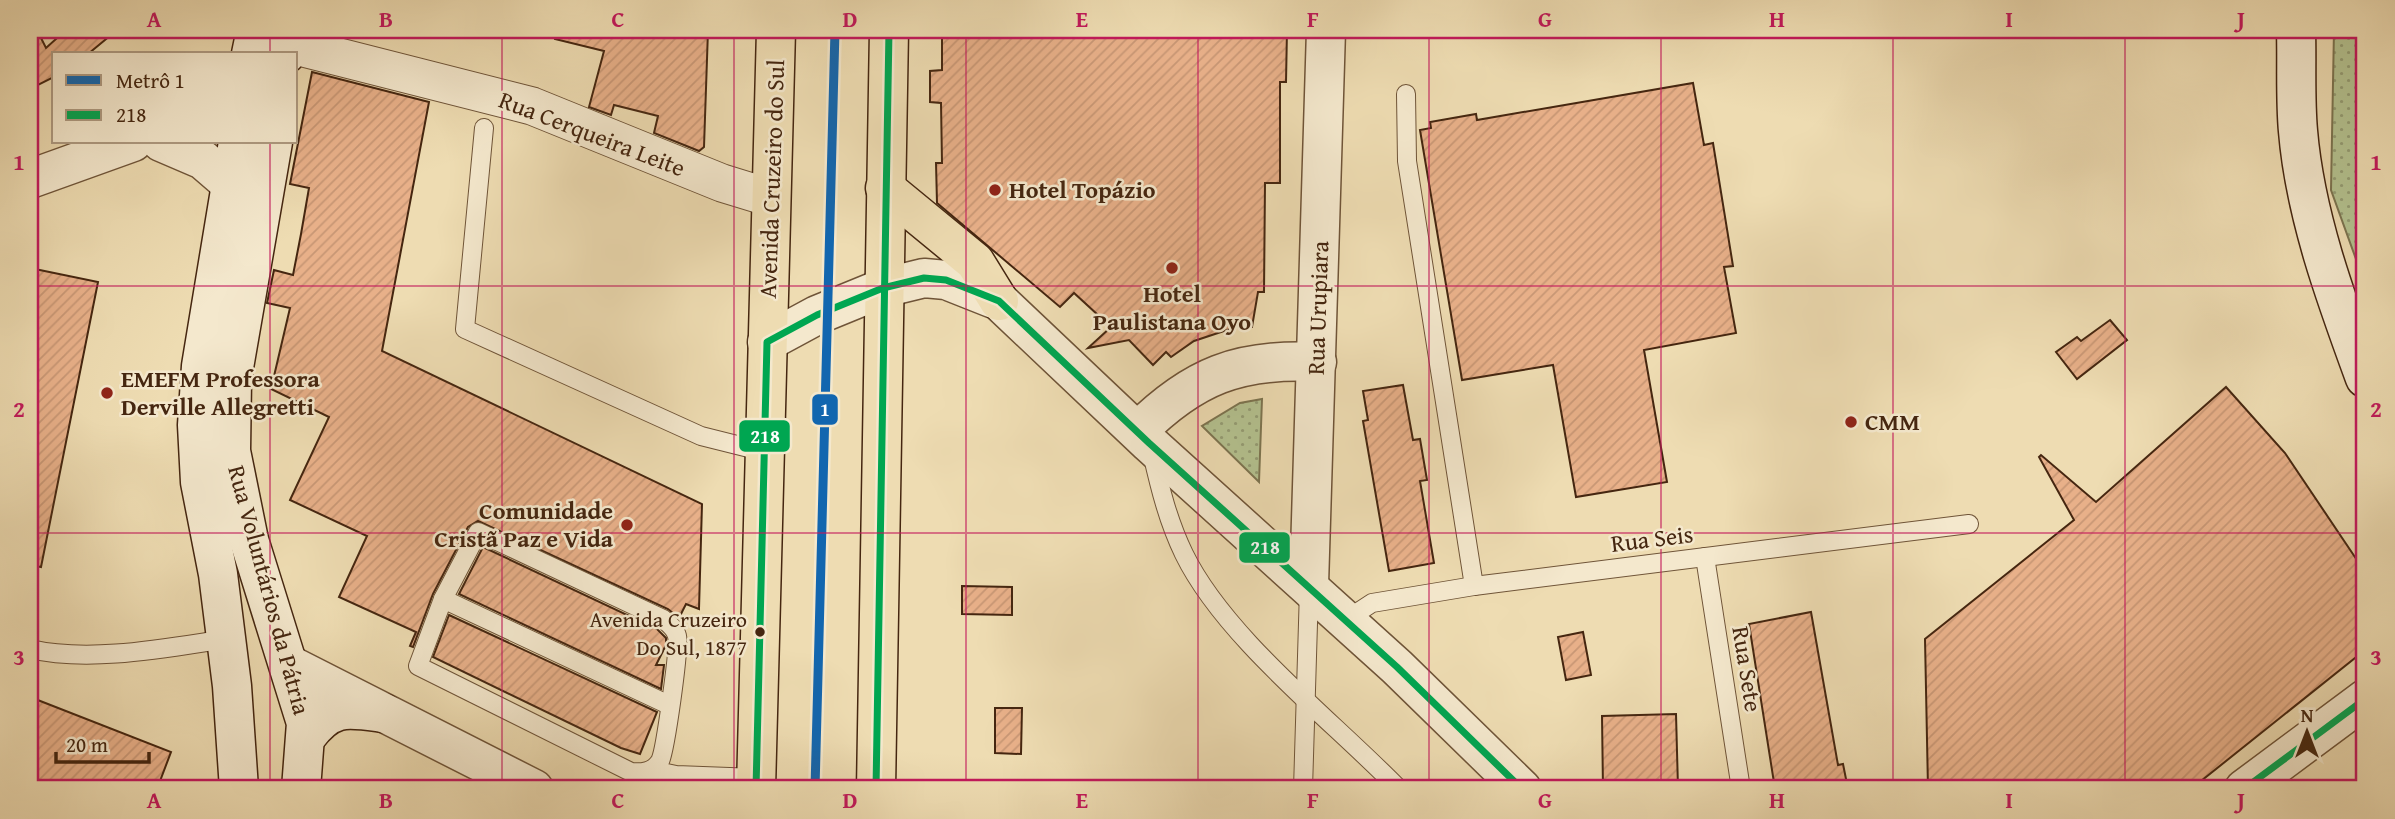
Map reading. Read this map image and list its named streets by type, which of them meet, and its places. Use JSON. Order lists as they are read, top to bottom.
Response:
{
  "streets": {
    "main road": ["Avenida Cruzeiro do Sul"],
    "street": ["Rua Cerqueira Leite", "Rua Urupiara", "Rua Voluntários da Pátria"],
    "lane": ["Rua Seis", "Rua Sete"]
  },
  "crossings": [
    ["Rua Cerqueira Leite", "Avenida Cruzeiro do Sul"],
    ["Rua Seis", "Rua Sete"]
  ],
  "places": [
    "Hotel Topázio",
    "Hotel Paulistana Oyo",
    "EMEFM Professora Derville Allegretti",
    "CMM",
    "Comunidade Cristã Paz e Vida",
    "Avenida Cruzeiro Do Sul, 1877"
  ],
  "lines": ["metro line 1", "transit line 218"],
  "legend": ["Metrô 1", "218"],
  "scale_bar": "20 m",
  "north": "top",
  "grid": {
    "columns": [
      "A",
      "B",
      "C",
      "D",
      "E",
      "F",
      "G",
      "H",
      "I",
      "J"
    ],
    "rows": ["1", "2", "3"]
  }
}
